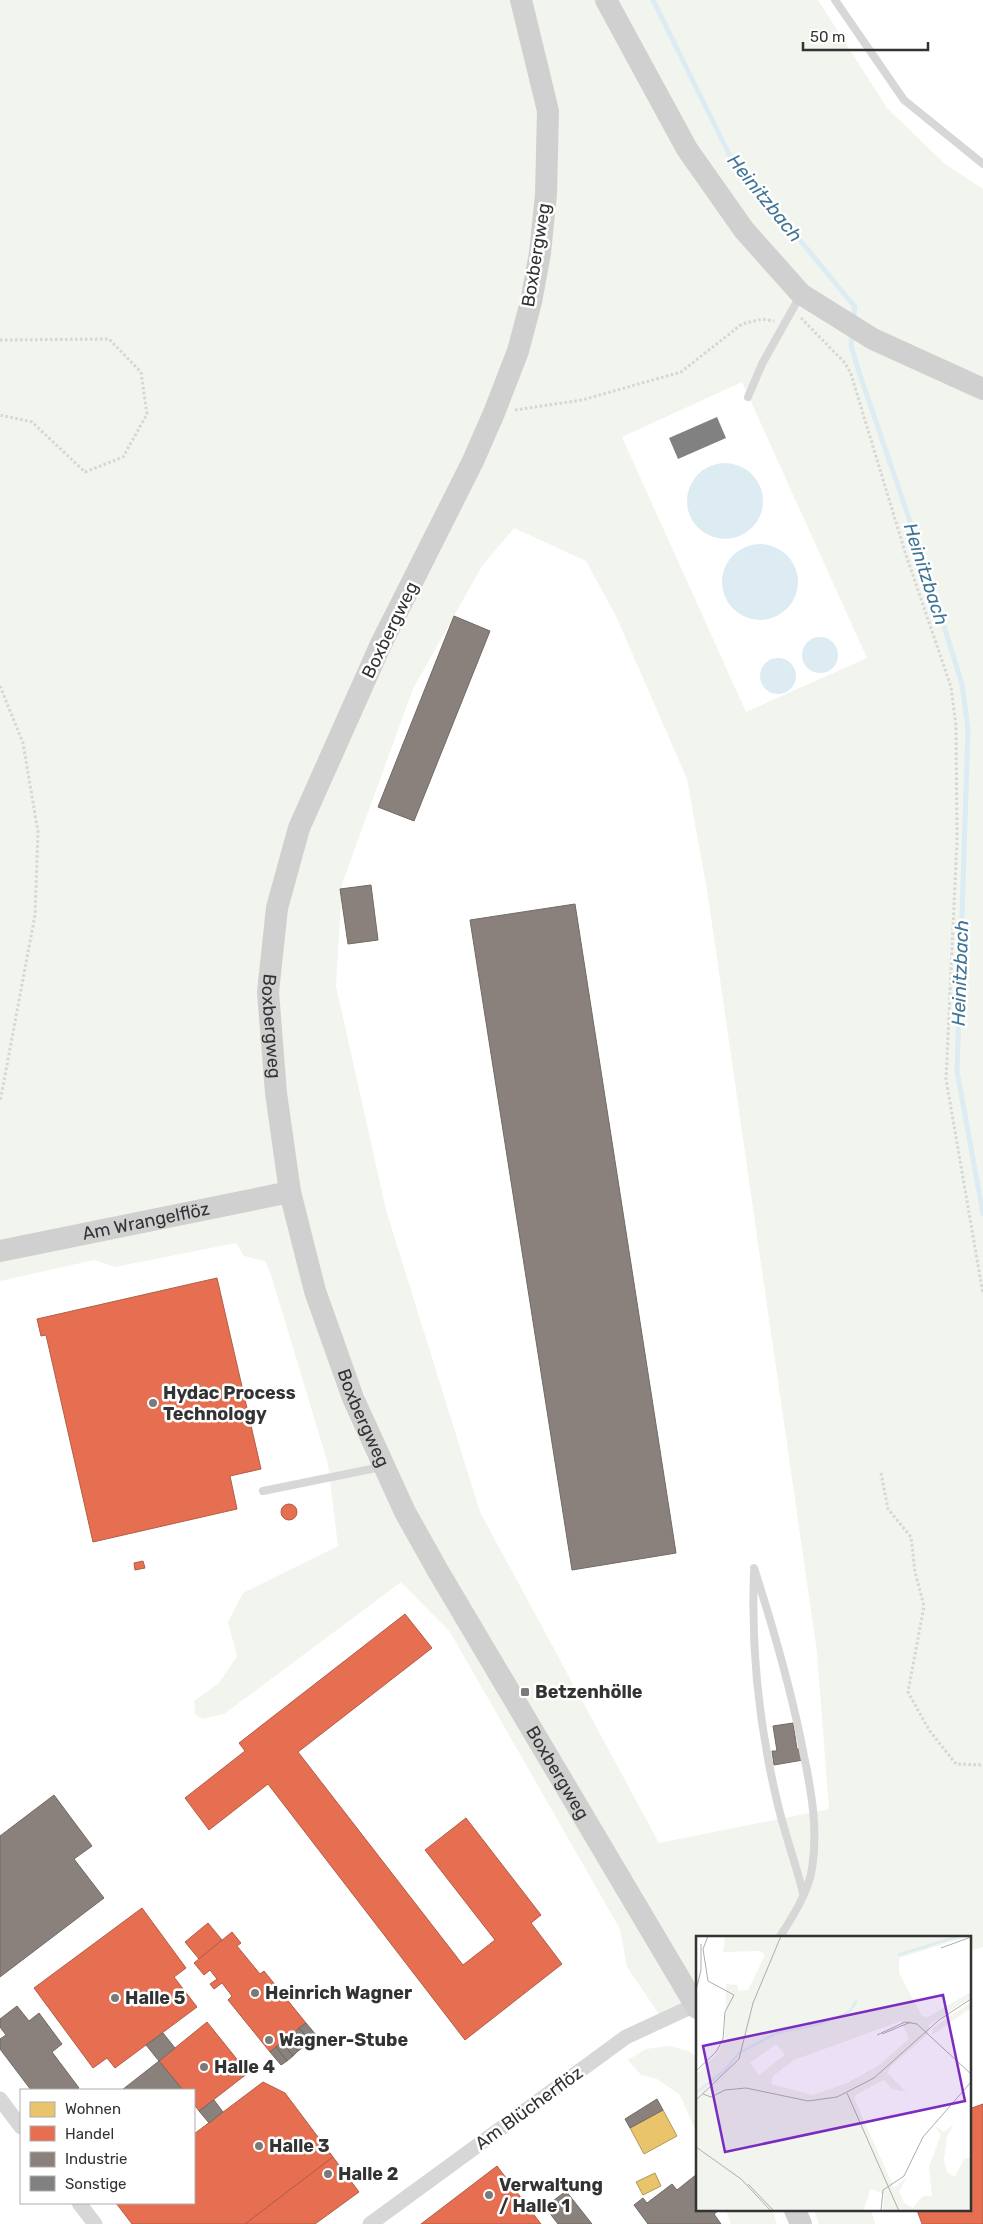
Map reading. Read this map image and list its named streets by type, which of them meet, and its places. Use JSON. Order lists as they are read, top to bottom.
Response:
{
  "streets": {
    "street": ["Boxbergweg", "Am Wrangelflöz", "Am Blücherflöz"]
  },
  "crossings": [
    ["Boxbergweg", "Am Wrangelflöz"],
    ["Boxbergweg", "Am Blücherflöz"]
  ],
  "water": ["Heinitzbach"],
  "places": {
    "other": [
      "Hydac Process Technology",
      "Heinrich Wagner",
      "Halle 5",
      "Wagner-Stube",
      "Halle 4",
      "Halle 3",
      "Halle 2",
      "Verwaltung / Halle 1"
    ],
    "transit": ["Betzenhölle"]
  },
  "legend": [
    "Wohnen",
    "Handel",
    "Industrie",
    "Sonstige"
  ],
  "scale_bar": "50 m"
}
